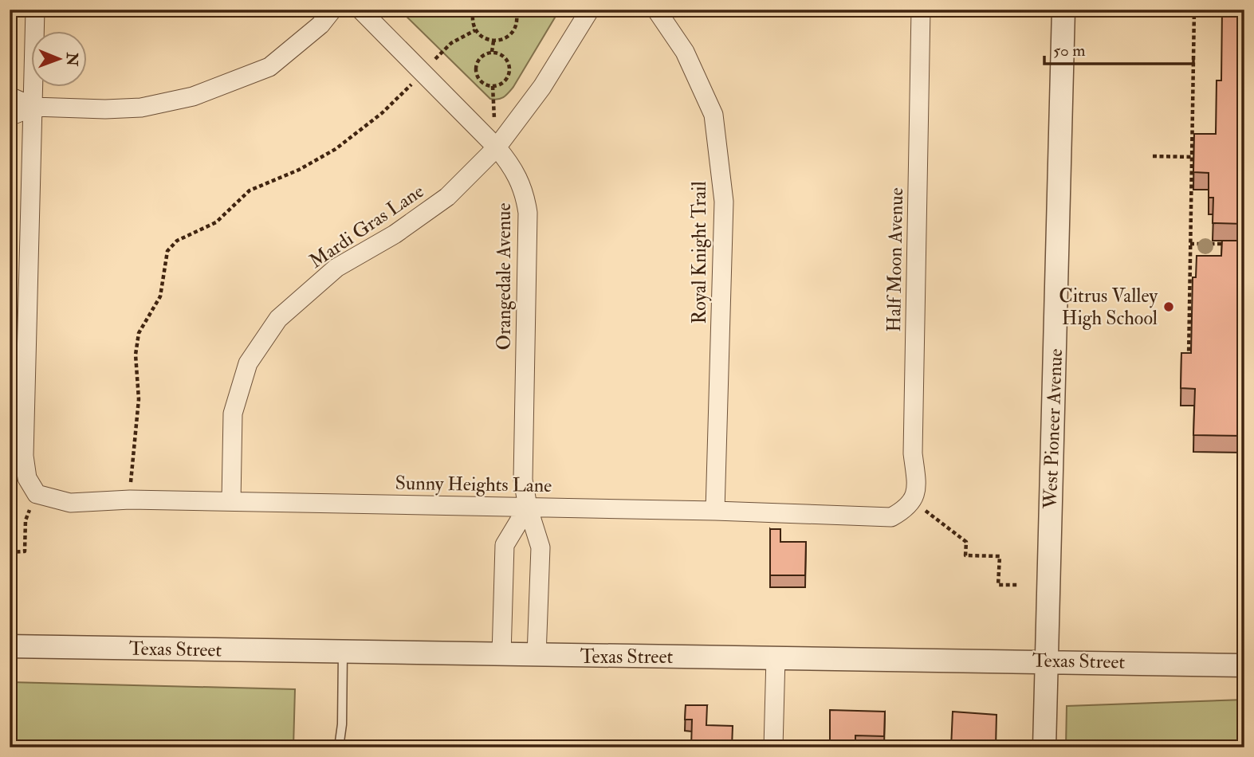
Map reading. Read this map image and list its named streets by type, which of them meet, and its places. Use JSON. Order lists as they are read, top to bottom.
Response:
{
  "streets": {
    "street": [
      "Mardi Gras Lane",
      "Royal Knight Trail",
      "Half Moon Avenue",
      "Orangedale Avenue",
      "West Pioneer Avenue",
      "Sunny Heights Lane",
      "Texas Street"
    ]
  },
  "crossings": [
    ["Mardi Gras Lane", "Orangedale Avenue"],
    ["Mardi Gras Lane", "Sunny Heights Lane"],
    ["Royal Knight Trail", "Sunny Heights Lane"],
    ["Half Moon Avenue", "Sunny Heights Lane"],
    ["Orangedale Avenue", "Sunny Heights Lane"],
    ["Orangedale Avenue", "Texas Street"],
    ["West Pioneer Avenue", "Texas Street"]
  ],
  "places": ["Citrus Valley High School"],
  "scale_bar": "50 m",
  "north": "right"
}
